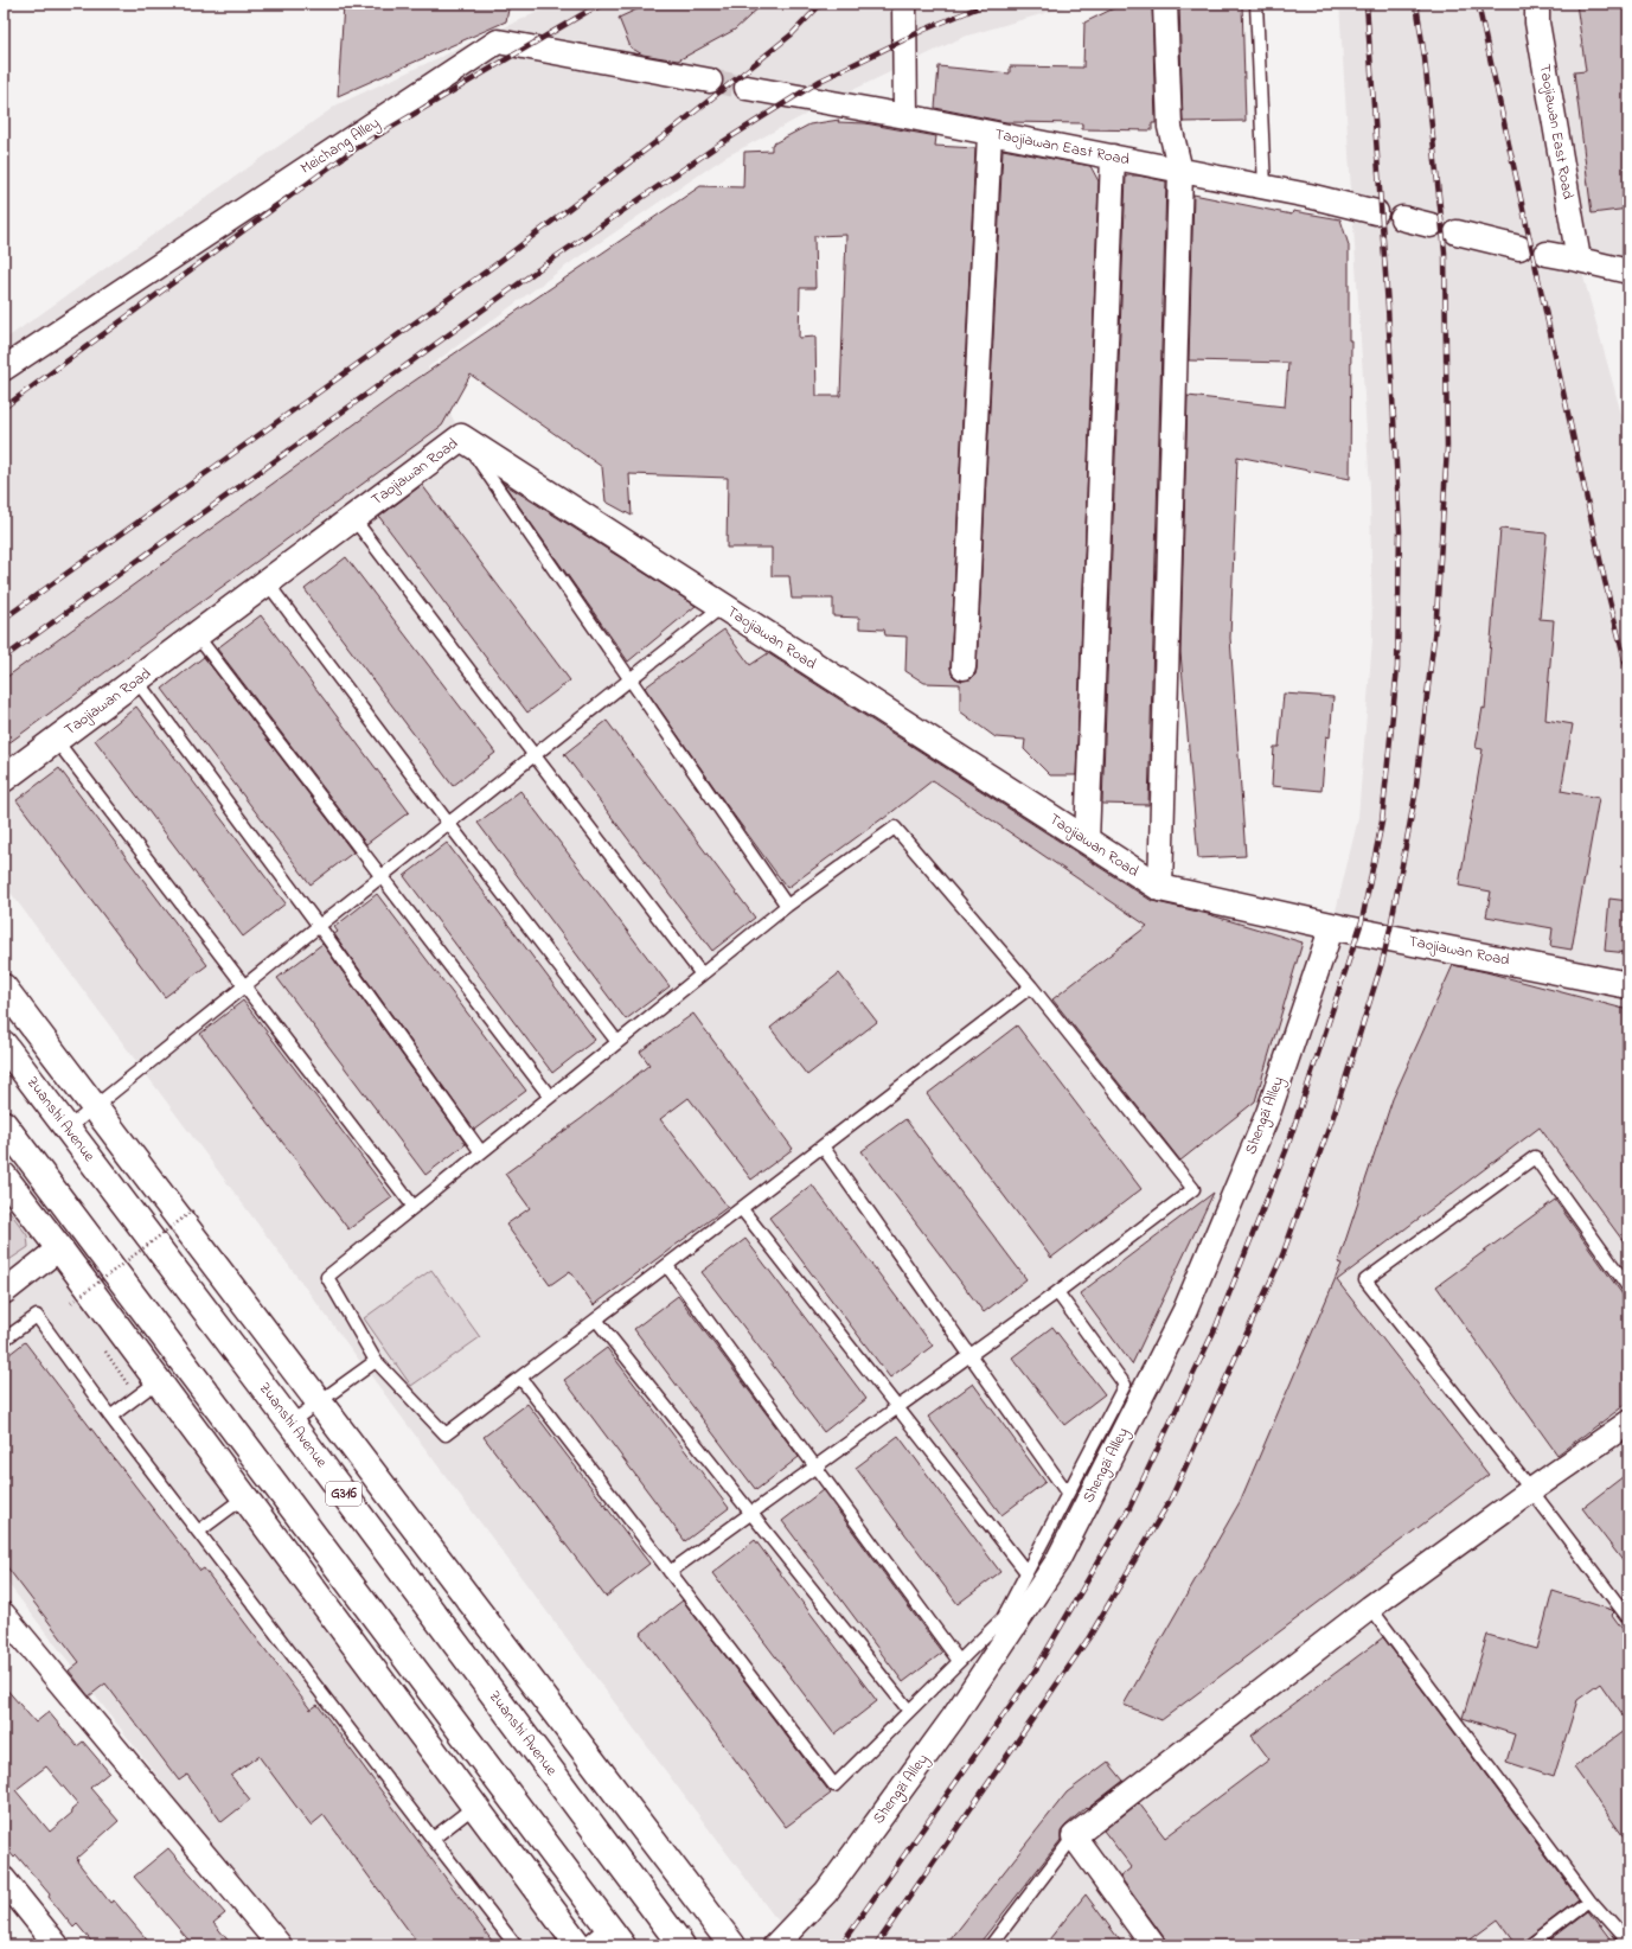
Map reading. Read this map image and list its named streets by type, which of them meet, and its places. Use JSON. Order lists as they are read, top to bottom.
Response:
{
  "streets": {
    "main road": ["Taojiawan Road", "Zuanshi Avenue", "G316"],
    "street": ["Taojiawan East Road", "Meichang Alley", "Shengzi Alley"]
  },
  "crossings": [
    ["Taojiawan Road", "Shengzi Alley"]
  ]
}
